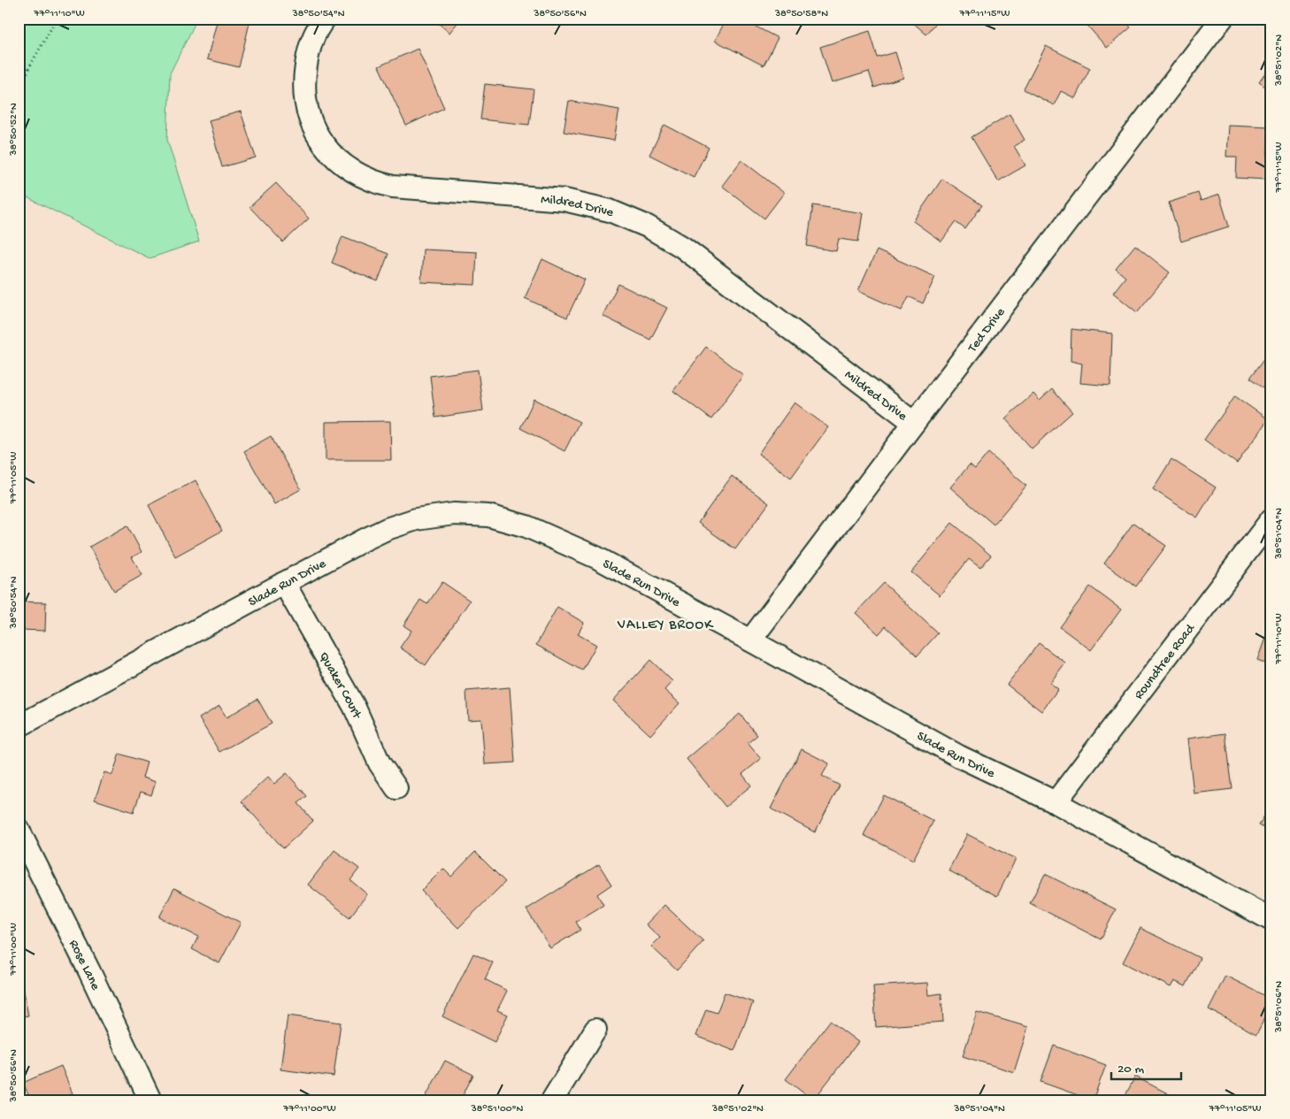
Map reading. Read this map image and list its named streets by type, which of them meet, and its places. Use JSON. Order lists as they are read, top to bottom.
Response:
{
  "streets": {
    "street": [
      "Mildred Drive",
      "Ted Drive",
      "Slade Run Drive",
      "Roundtree Road",
      "Quaker Court",
      "Rose Lane"
    ]
  },
  "crossings": [
    ["Mildred Drive", "Ted Drive"],
    ["Ted Drive", "Slade Run Drive"],
    ["Slade Run Drive", "Roundtree Road"],
    ["Slade Run Drive", "Quaker Court"]
  ],
  "districts": ["VALLEY BROOK"],
  "scale_bar": "20 m",
  "coordinates": [
    "77°11'10\"W",
    "38°50'54\"N",
    "38°50'56\"N",
    "38°50'58\"N",
    "77°11'15\"W",
    "38°51'02\"N",
    "38°50'52\"N",
    "77°11'05\"W",
    "38°51'04\"N",
    "77°11'00\"W",
    "38°51'06\"N",
    "38°51'00\"N"
  ]
}
